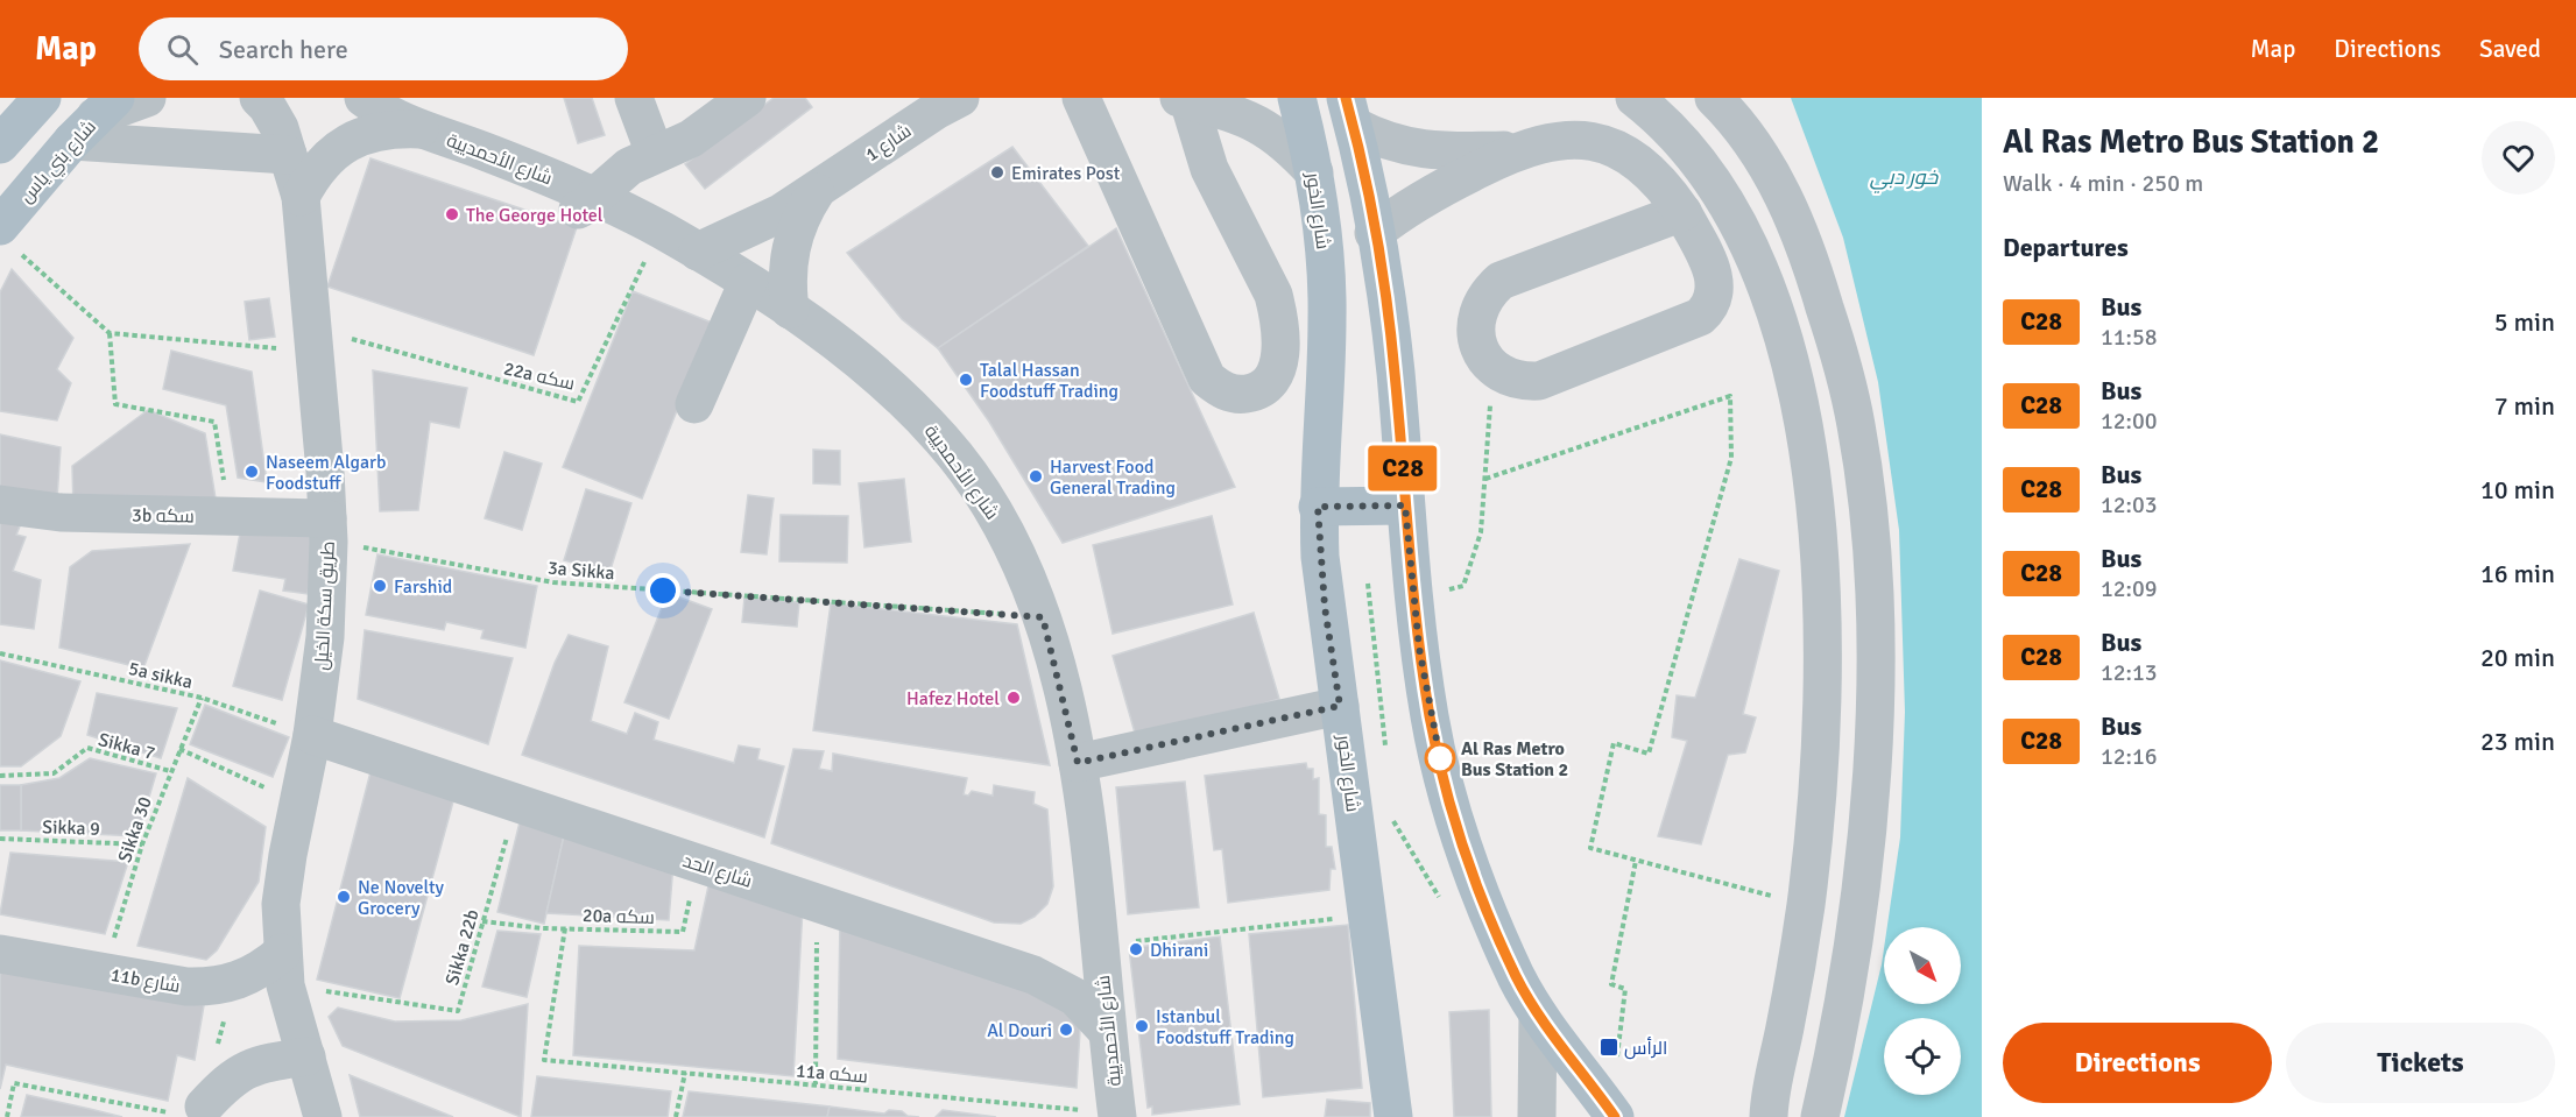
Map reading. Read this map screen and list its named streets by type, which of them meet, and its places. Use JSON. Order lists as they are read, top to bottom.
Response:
{
  "streets": {
    "main road": ["شارع بني ياس", "شارع الخور"],
    "street": [
      "شارع 1",
      "شارع الأحمديية",
      "3b سكه",
      "طريق سكة الخيل",
      "شارع الحد",
      "11b شارع"
    ],
    "path": [
      "22a سكه",
      "3a Sikka",
      "5a sikka",
      "Sikka 7",
      "Sikka 9",
      "Sikka 30",
      "20a سكه",
      "Sikka 22b",
      "11a سكه"
    ]
  },
  "crossings": [
    ["شارع 1", "شارع الأحمديية"],
    ["شارع الأحمديية", "22a سكه"],
    ["شارع الأحمديية", "3a Sikka"],
    ["شارع الأحمديية", "شارع الحد"],
    ["شارع الأحمديية", "11a سكه"],
    ["22a سكه", "طريق سكة الخيل"],
    ["3b سكه", "3a Sikka"],
    ["3b سكه", "طريق سكة الخيل"],
    ["3a Sikka", "طريق سكة الخيل"],
    ["طريق سكة الخيل", "5a sikka"],
    ["طريق سكة الخيل", "Sikka 7"],
    ["طريق سكة الخيل", "شارع الحد"],
    ["طريق سكة الخيل", "Sikka 22b"],
    ["طريق سكة الخيل", "11b شارع"],
    ["5a sikka", "Sikka 30"],
    ["5a sikka", "شارع الحد"],
    ["Sikka 7", "Sikka 30"],
    ["Sikka 9", "Sikka 30"],
    ["Sikka 30", "11b شارع"],
    ["شارع الحد", "20a سكه"],
    ["شارع الحد", "Sikka 22b"],
    ["20a سكه", "Sikka 22b"],
    ["20a سكه", "11a سكه"],
    ["Sikka 22b", "11b شارع"]
  ],
  "water": ["خور دبي"],
  "places": {
    "other": [
      "Emirates Post",
      "The George Hotel",
      "Talal Hassan Foodstuff Trading",
      "Naseem Algarb Foodstuff",
      "Harvest Food General Trading",
      "Farshid",
      "Hafez Hotel",
      "Al Ras Metro Bus Station 2",
      "Ne Novelty Grocery",
      "Dhirani",
      "Istanbul Foodstuff Trading",
      "Al Douri"
    ],
    "transit": ["الرأس"]
  },
  "lines": ["bus line C28"],
  "north": "bottom right",
  "page": {
    "header": "Map",
    "search": "Search here",
    "nav": ["Map", "Directions", "Saved"],
    "on_map": "C28",
    "heading": [
      ["Al Ras Metro Bus Station 2", "Walk · 4 min · 250 m"],
      "Departures"
    ],
    "list": [
      {
        "mark": "C28",
        "name": "Bus",
        "note": "11:58",
        "value": "5 min"
      },
      {
        "mark": "C28",
        "name": "Bus",
        "note": "12:00",
        "value": "7 min"
      },
      {
        "mark": "C28",
        "name": "Bus",
        "note": "12:03",
        "value": "10 min"
      },
      {
        "mark": "C28",
        "name": "Bus",
        "note": "12:09",
        "value": "16 min"
      },
      {
        "mark": "C28",
        "name": "Bus",
        "note": "12:13",
        "value": "20 min"
      },
      {
        "mark": "C28",
        "name": "Bus",
        "note": "12:16",
        "value": "23 min"
      }
    ],
    "buttons": ["Directions", "Tickets"]
  }
}
